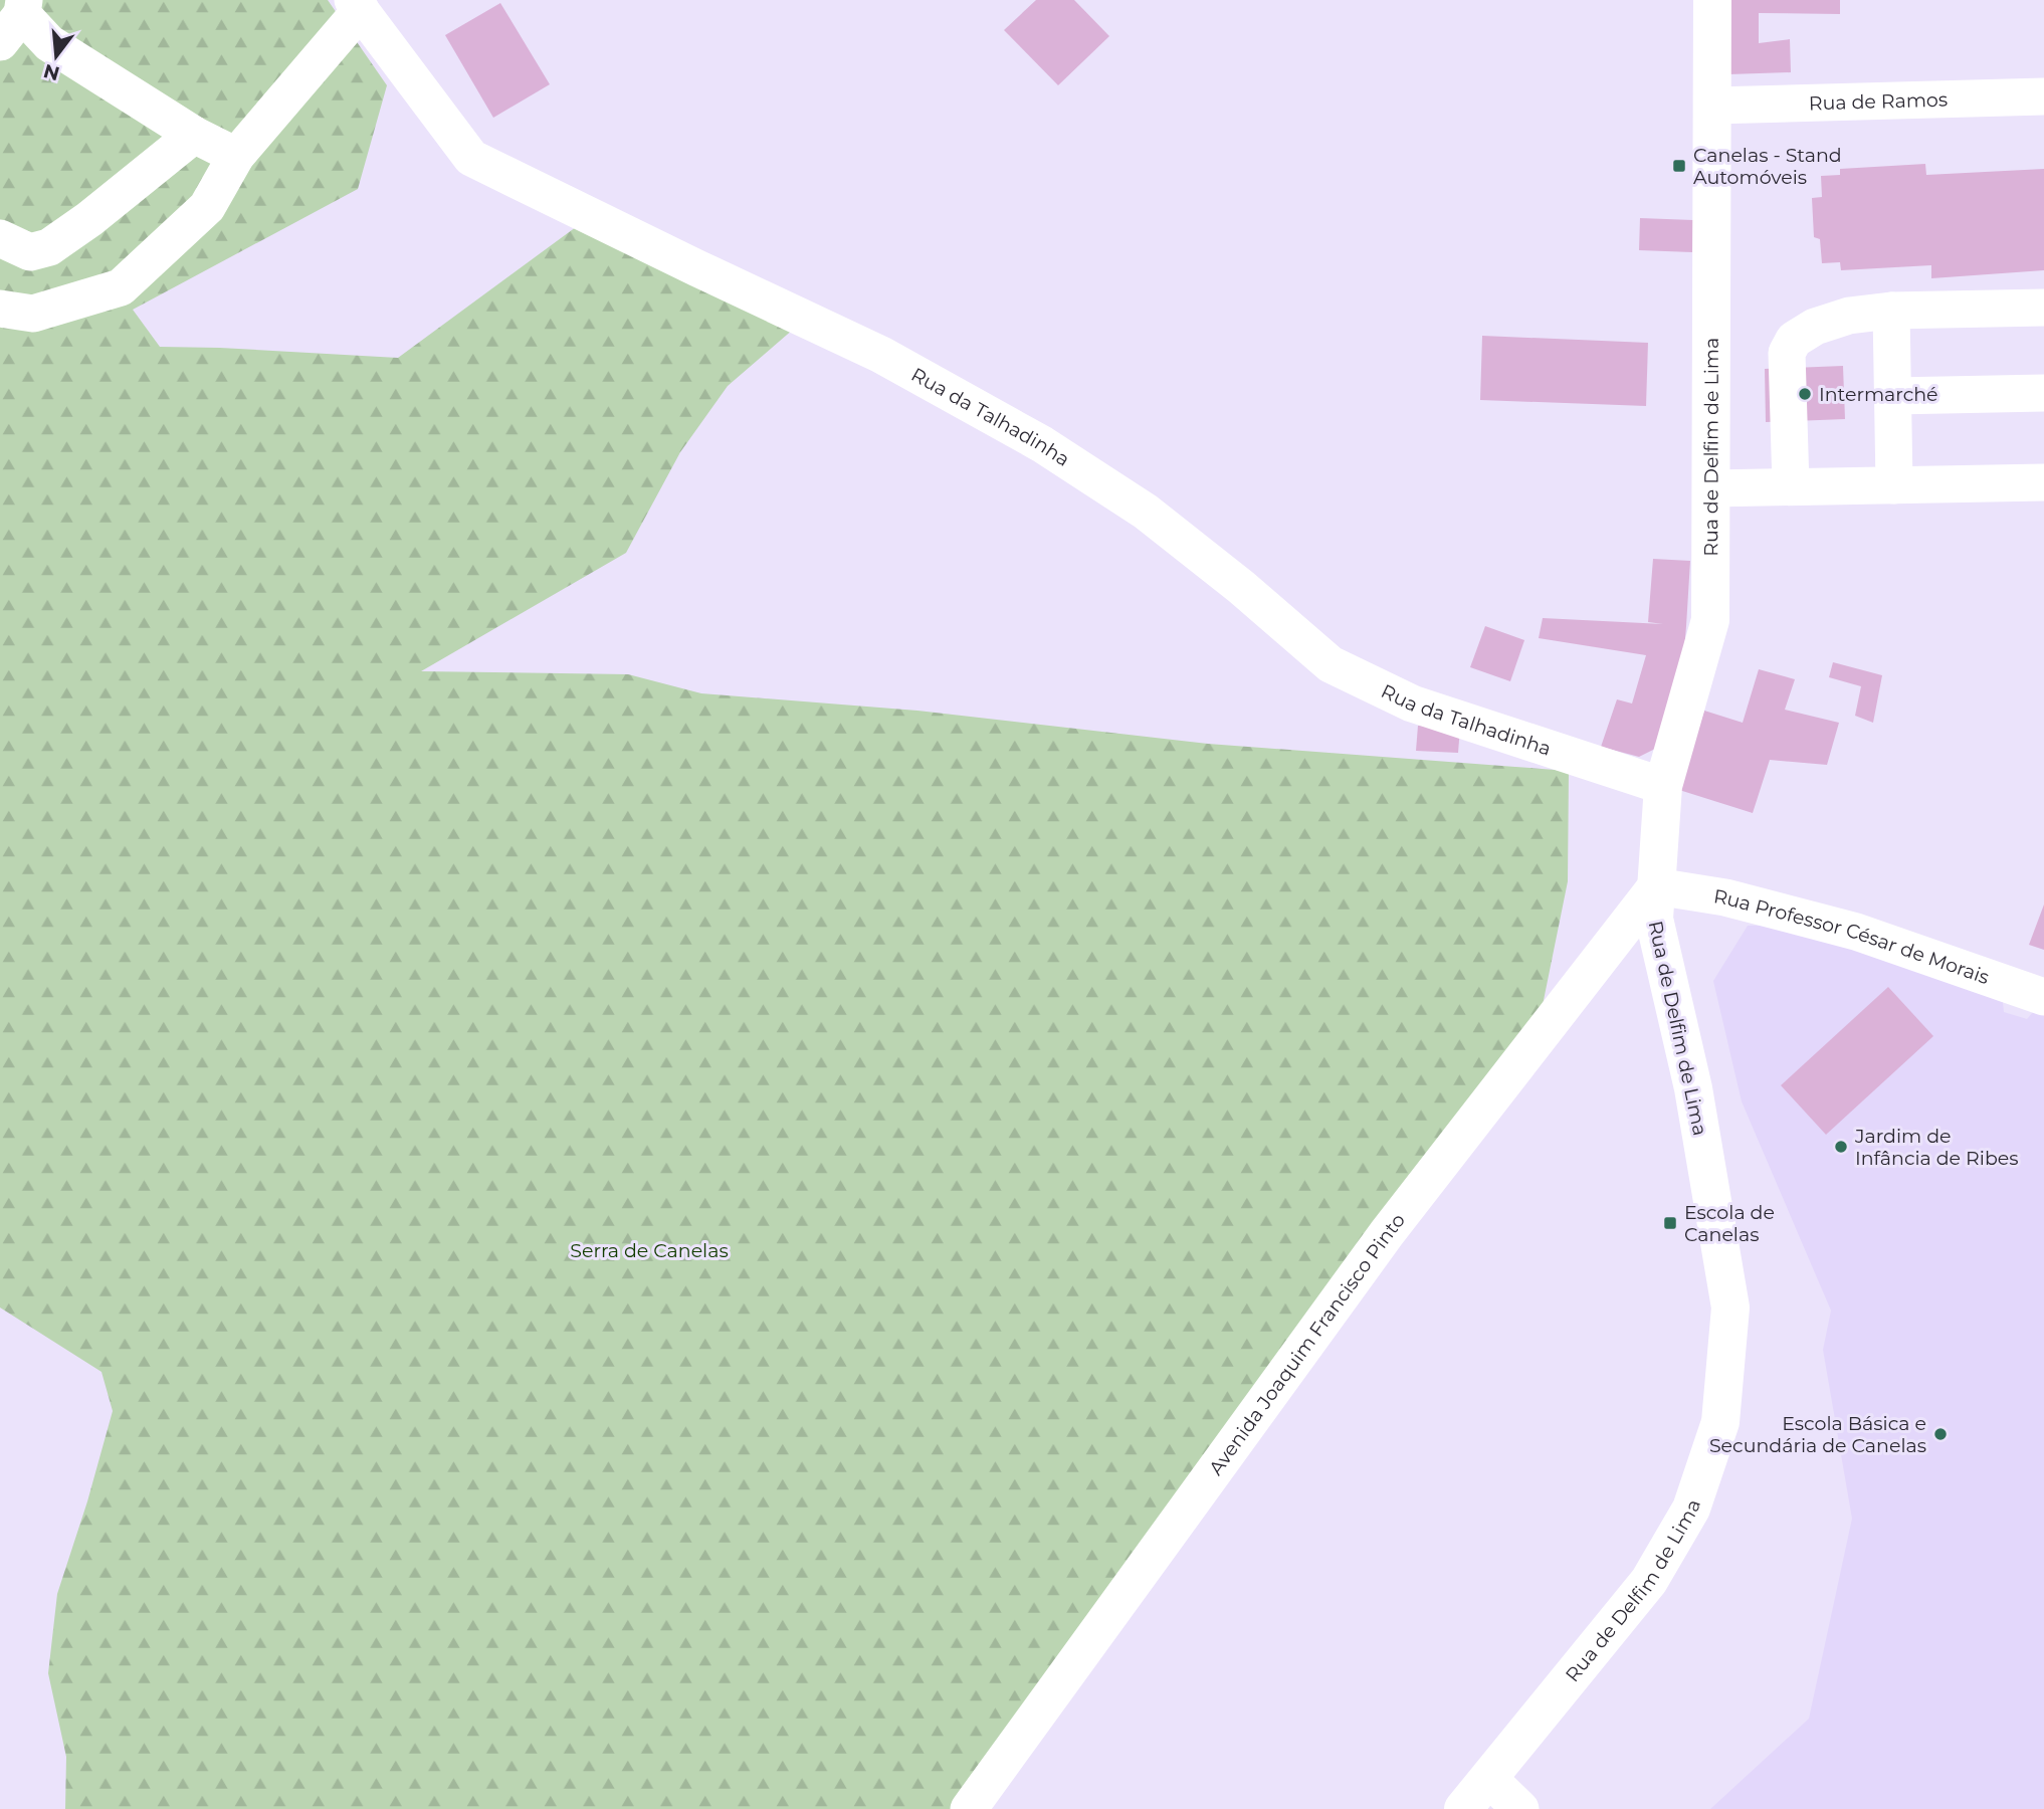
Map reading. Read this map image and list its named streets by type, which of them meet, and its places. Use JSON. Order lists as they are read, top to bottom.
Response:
{
  "streets": {
    "main road": ["Rua de Delfim de Lima"],
    "street": [
      "Rua de Ramos",
      "Rua da Talhadinha",
      "Rua Professor César de Morais",
      "Avenida Joaquim Francisco Pinto"
    ]
  },
  "crossings": [
    ["Rua de Ramos", "Rua de Delfim de Lima"],
    ["Rua da Talhadinha", "Rua de Delfim de Lima"],
    ["Rua de Delfim de Lima", "Rua Professor César de Morais"],
    ["Rua de Delfim de Lima", "Avenida Joaquim Francisco Pinto"],
    ["Rua Professor César de Morais", "Avenida Joaquim Francisco Pinto"]
  ],
  "parks": ["Serra de Canelas"],
  "places": {
    "transit": ["Canelas - Stand Automóveis", "Escola de Canelas"],
    "other": ["Intermarché", "Jardim de Infância de Ribes", "Escola Básica e Secundária de Canelas"]
  },
  "north": "bottom"
}
